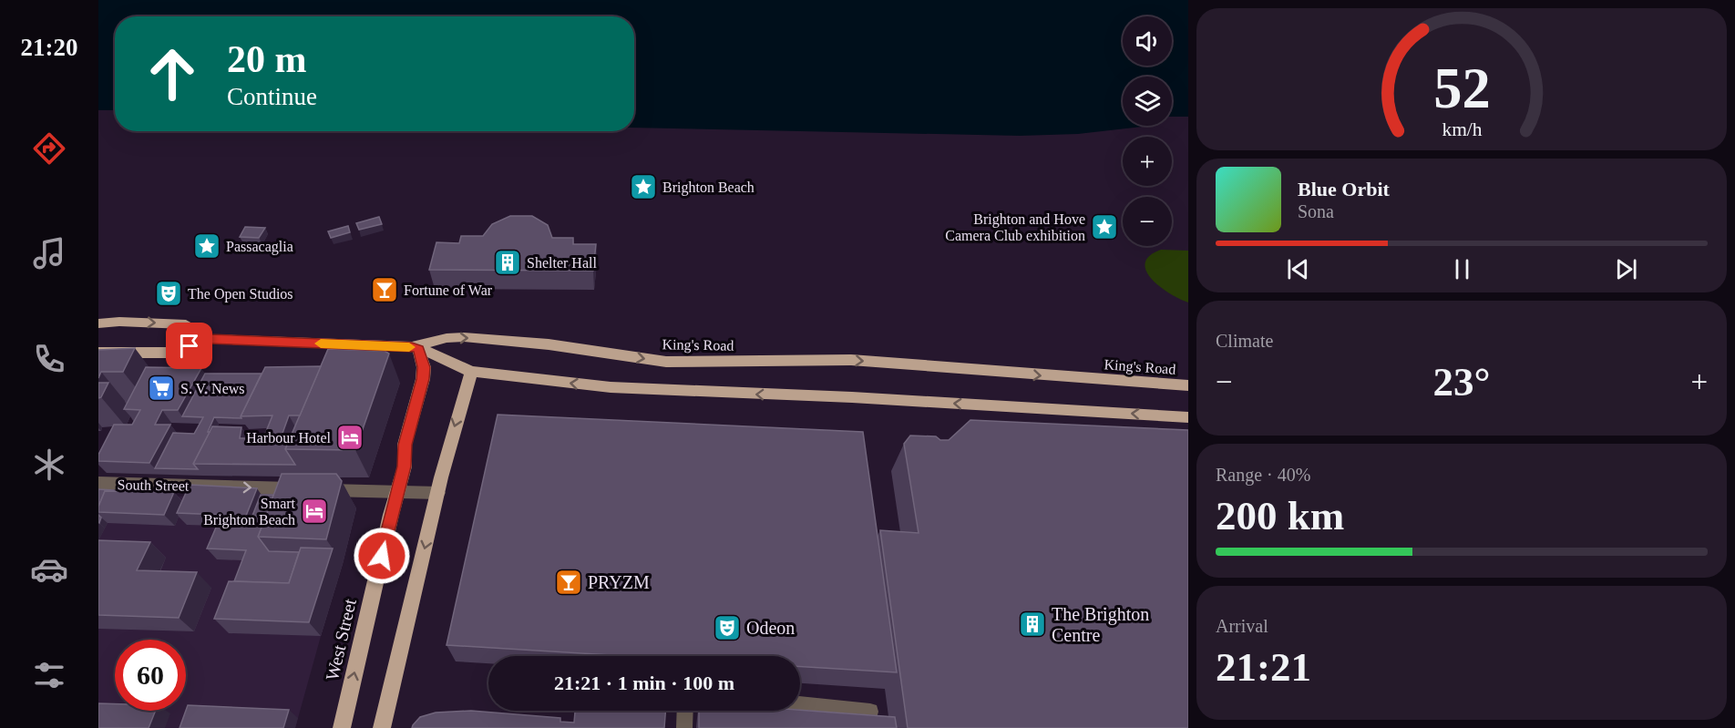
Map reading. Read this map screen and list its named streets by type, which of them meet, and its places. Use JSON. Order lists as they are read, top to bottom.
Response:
{
  "streets": {
    "main road": ["King's Road", "West Street"],
    "lane": ["South Street"]
  },
  "crossings": [
    ["King's Road", "West Street"],
    ["South Street", "West Street"]
  ],
  "one_way": ["South Street"],
  "places": {
    "place": ["Brighton Beach", "Brighton and Hove Camera Club exhibition", "Passacaglia"],
    "building": ["Shelter Hall", "The Brighton Centre"],
    "bar": ["Fortune of War", "PRYZM"],
    "theatre": ["The Open Studios", "Odeon"],
    "supermarket": ["S. V. News"],
    "hotel": ["Harbour Hotel", "Smart Brighton Beach"]
  },
  "page": {
    "tabs": "21:20",
    "map_buttons": ["+", "−"],
    "turn": ["20 m", "Continue"],
    "song": ["Blue Orbit", "Sona"],
    "tile": [
      "Climate",
      ["Range · 40%", "200 km"],
      ["Arrival", "21:21"]
    ],
    "heat": ["−", "23°", "+"],
    "limit": "60",
    "trip": "21:21 · 1 min · 100 m",
    "gauge": ["52", "km/h"]
  }
}
